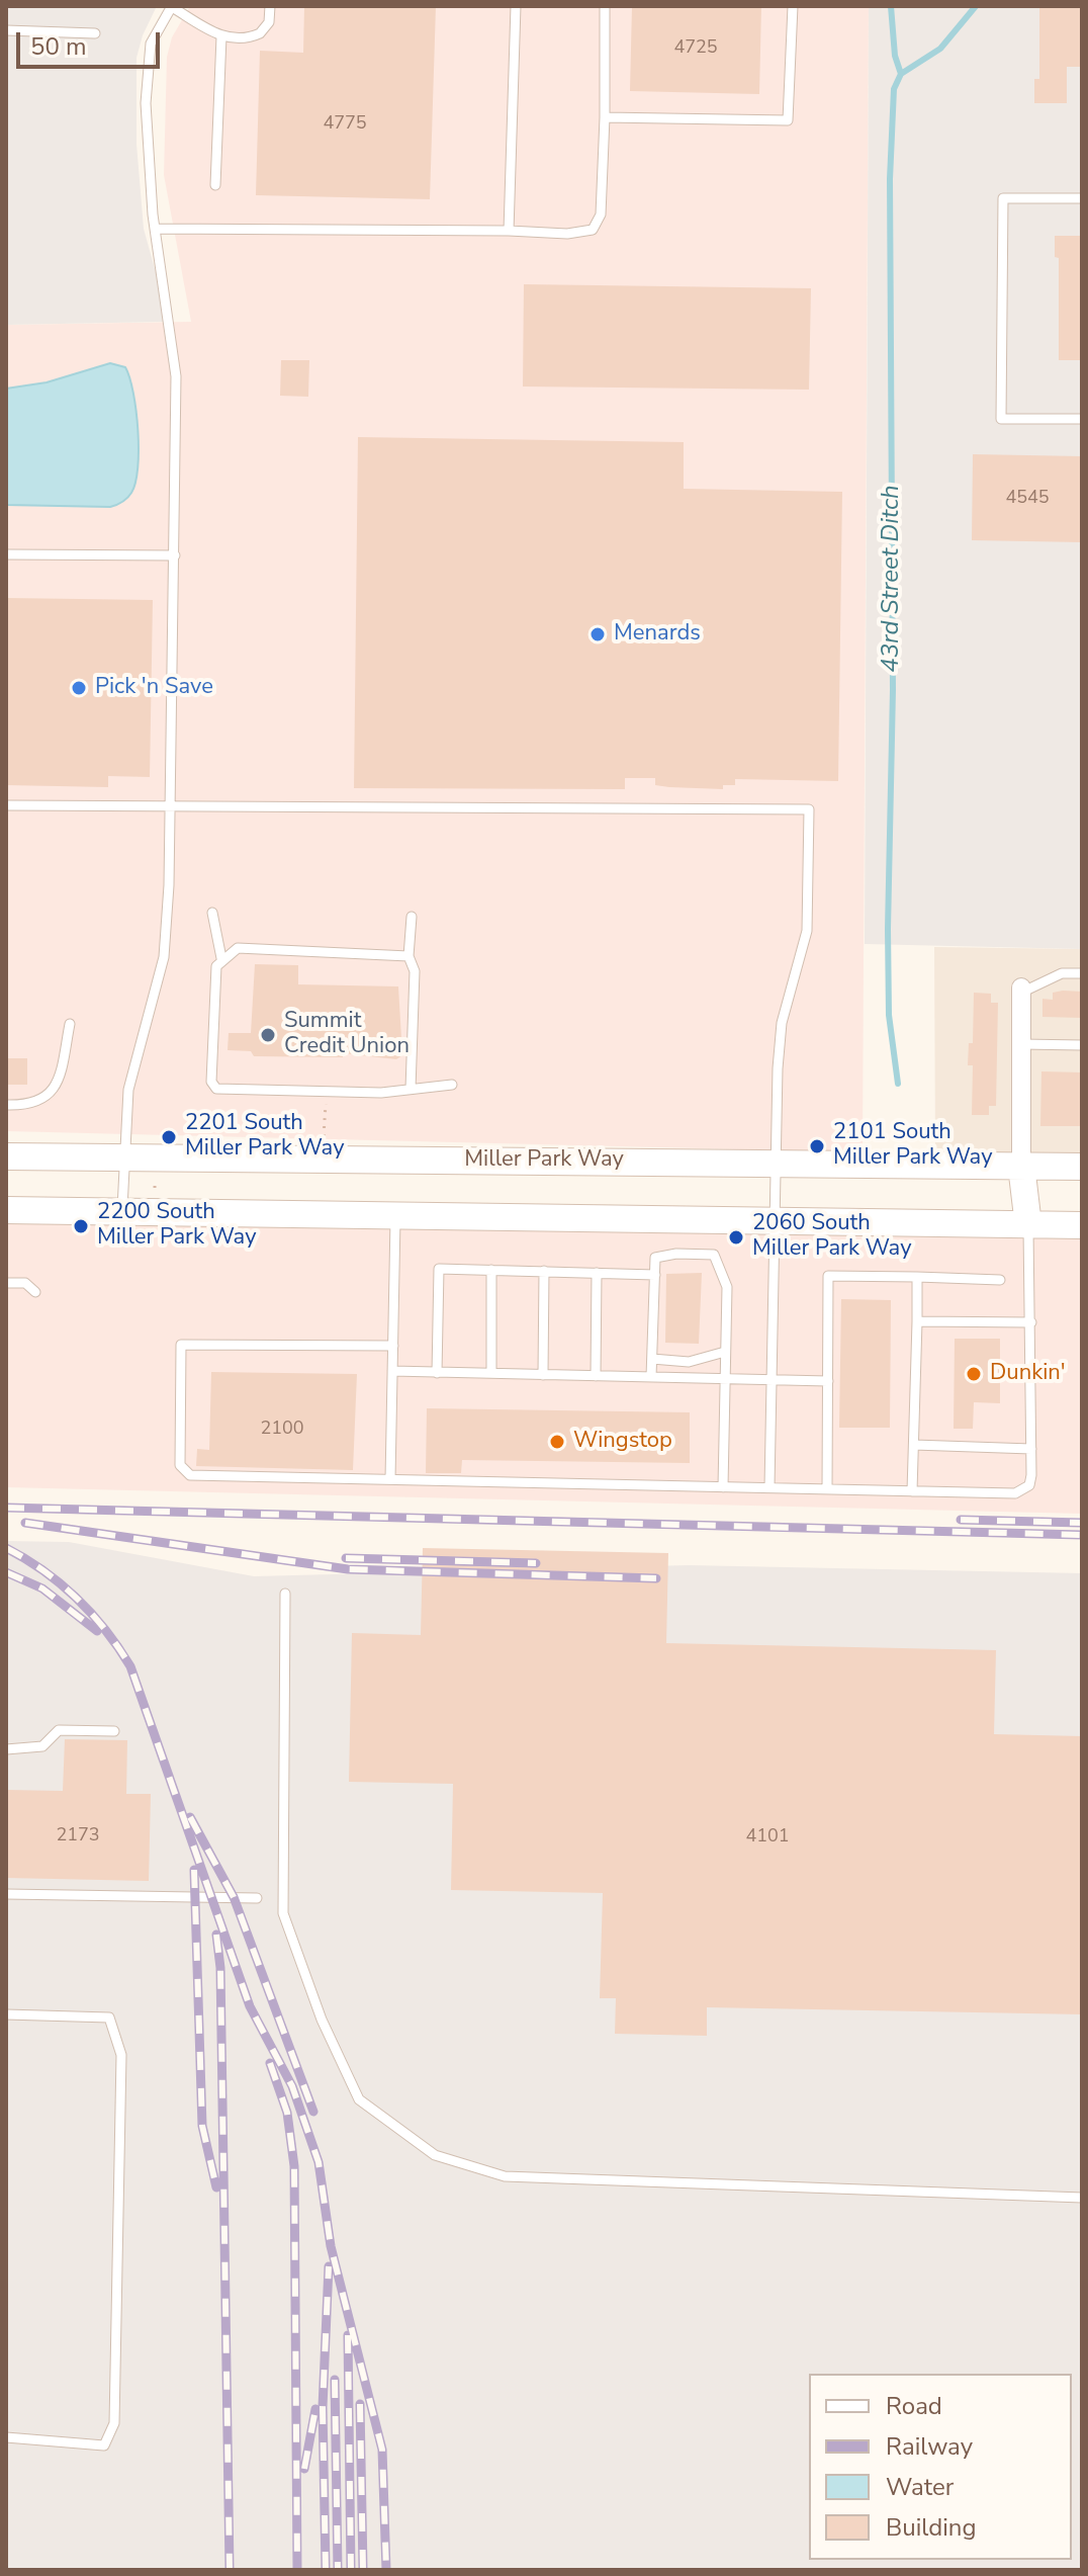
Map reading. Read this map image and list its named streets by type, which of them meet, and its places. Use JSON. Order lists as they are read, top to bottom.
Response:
{
  "streets": {
    "main road": ["Miller Park Way"]
  },
  "water": ["43rd Street Ditch"],
  "places": [
    "Menards",
    "Pick 'n Save",
    "Summit Credit Union",
    "2201 South Miller Park Way",
    "2101 South Miller Park Way",
    "2200 South Miller Park Way",
    "2060 South Miller Park Way",
    "Dunkin'",
    "Wingstop"
  ],
  "house_numbers": [
    "4725",
    "4775",
    "4545",
    "2100",
    "2173",
    "4101"
  ],
  "legend": [
    "Road",
    "Railway",
    "Water",
    "Building"
  ],
  "scale_bar": "50 m"
}
